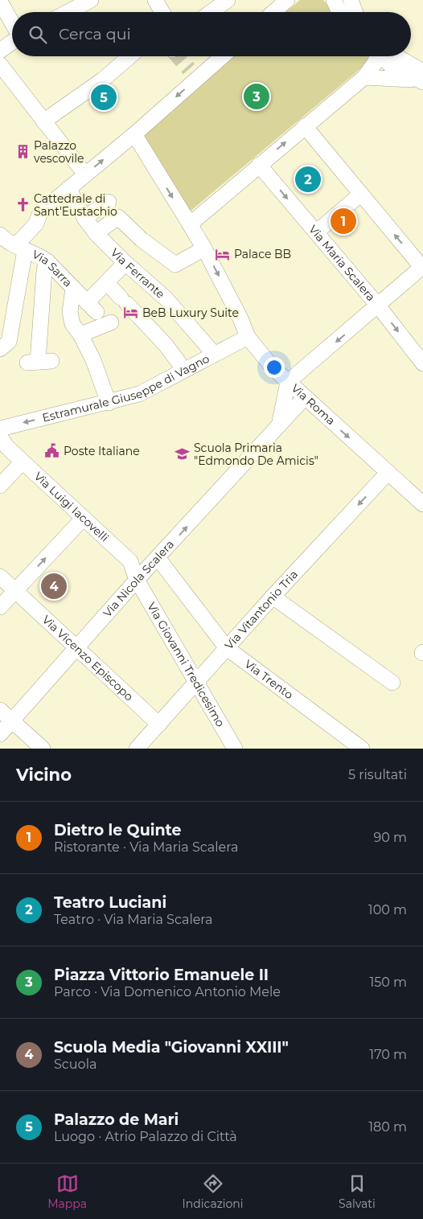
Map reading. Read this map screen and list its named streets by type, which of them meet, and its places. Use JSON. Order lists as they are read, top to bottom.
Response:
{
  "streets": {
    "street": [
      "Via Maria Scalera",
      "Via Sarra",
      "Via Ferrante",
      "Estramurale Giuseppe di Vagno",
      "Via Roma",
      "Via Luigi Iacovelli",
      "Via Nicola Scalera",
      "Via Vitantonio Tria",
      "Via Vicenzo Episcopo",
      "Via Giovanni Tredicesimo",
      "Via Trento"
    ]
  },
  "crossings": [
    ["Via Ferrante", "Estramurale Giuseppe di Vagno"],
    ["Estramurale Giuseppe di Vagno", "Via Roma"],
    ["Via Roma", "Via Nicola Scalera"],
    ["Via Roma", "Via Vitantonio Tria"],
    ["Via Luigi Iacovelli", "Via Nicola Scalera"],
    ["Via Luigi Iacovelli", "Via Giovanni Tredicesimo"],
    ["Via Nicola Scalera", "Via Vicenzo Episcopo"],
    ["Via Nicola Scalera", "Via Giovanni Tredicesimo"],
    ["Via Nicola Scalera", "Via Trento"],
    ["Via Vitantonio Tria", "Via Vicenzo Episcopo"],
    ["Via Vitantonio Tria", "Via Giovanni Tredicesimo"],
    ["Via Vitantonio Tria", "Via Trento"]
  ],
  "one_way": ["Estramurale Giuseppe di Vagno", "Via Nicola Scalera", "Via Vitantonio Tria"],
  "places": {
    "building": ["Palazzo vescovile"],
    "church": ["Cattedrale di Sant'Eustachio"],
    "hotel": ["Palace BB", "BeB Luxury Suite"],
    "public building": ["Poste Italiane"],
    "school or university": ["Scuola Primaria \"Edmondo De Amicis\""]
  },
  "page": {
    "search": "Cerca qui",
    "pins": [
      "3",
      "5",
      "2",
      "1",
      "4"
    ],
    "heading": ["Vicino", "5 risultati"],
    "list": [
      {
        "mark": "1",
        "name": "Dietro le Quinte",
        "note": "Ristorante · Via Maria Scalera",
        "value": "90 m"
      },
      {
        "mark": "2",
        "name": "Teatro Luciani",
        "note": "Teatro · Via Maria Scalera",
        "value": "100 m"
      },
      {
        "mark": "3",
        "name": "Piazza Vittorio Emanuele II",
        "note": "Parco · Via Domenico Antonio Mele",
        "value": "150 m"
      },
      {
        "mark": "4",
        "name": "Scuola Media \"Giovanni XXIII\"",
        "note": "Scuola",
        "value": "170 m"
      },
      {
        "mark": "5",
        "name": "Palazzo de Mari",
        "note": "Luogo · Atrio Palazzo di Città",
        "value": "180 m"
      }
    ],
    "nav": ["Mappa", "Indicazioni", "Salvati"]
  }
}
